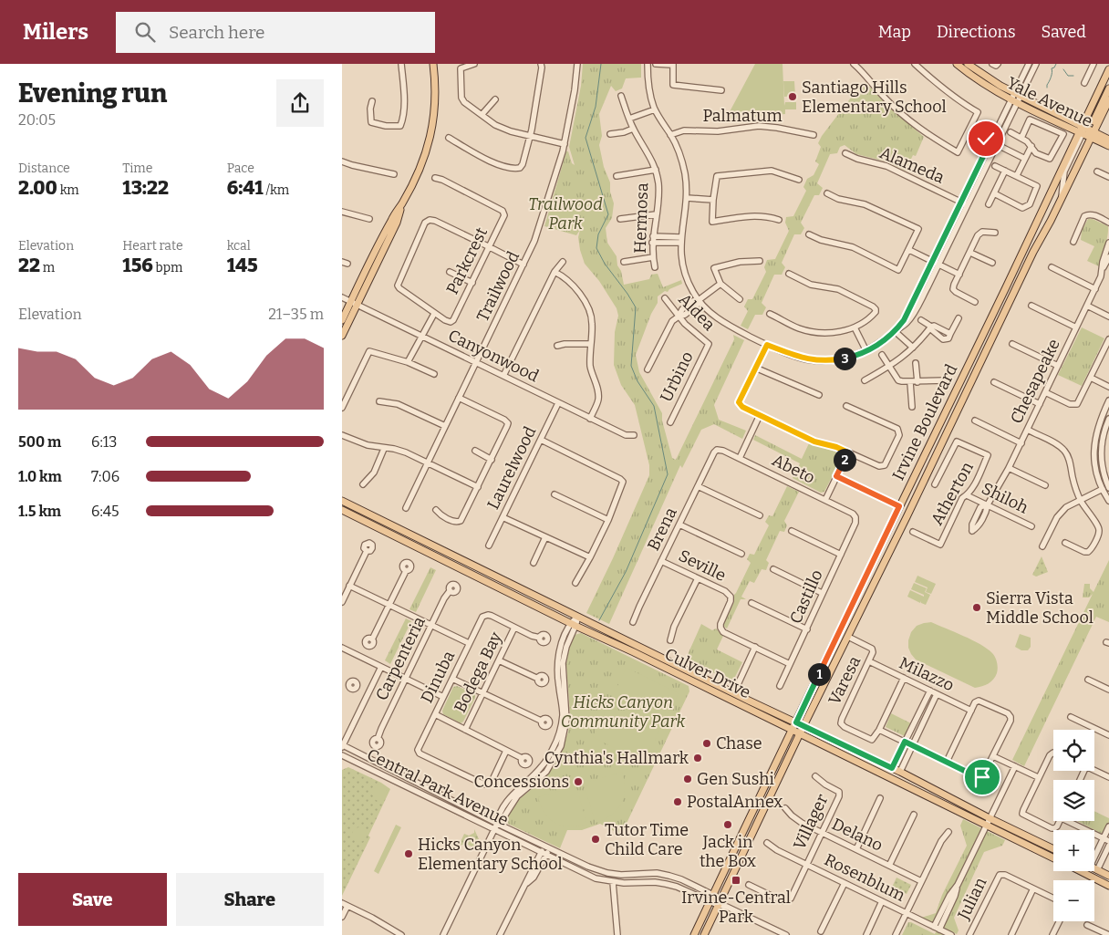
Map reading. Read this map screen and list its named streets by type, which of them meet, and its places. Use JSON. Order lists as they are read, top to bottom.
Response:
{
  "streets": {
    "main road": ["Yale Avenue", "Irvine Boulevard", "Culver Drive"],
    "street": [
      "Palmatum",
      "Alameda",
      "Hermosa",
      "Parkcrest",
      "Trailwood",
      "Aldea",
      "Canyonwood",
      "Urbino",
      "Chesapeake",
      "Laurelwood",
      "Abeto",
      "Atherton",
      "Shiloh",
      "Brena",
      "Seville",
      "Castillo",
      "Carpenteria",
      "Bodega Bay",
      "Milazzo",
      "Dinuba",
      "Varesa",
      "Central Park Avenue",
      "Villager",
      "Delano",
      "Rosenblum",
      "Julian"
    ]
  },
  "crossings": [
    ["Yale Avenue", "Irvine Boulevard"],
    ["Trailwood", "Canyonwood"],
    ["Aldea", "Urbino"],
    ["Canyonwood", "Laurelwood"],
    ["Chesapeake", "Shiloh"],
    ["Irvine Boulevard", "Culver Drive"],
    ["Irvine Boulevard", "Varesa"],
    ["Irvine Boulevard", "Central Park Avenue"],
    ["Abeto", "Brena"],
    ["Abeto", "Castillo"],
    ["Atherton", "Shiloh"],
    ["Brena", "Seville"],
    ["Bodega Bay", "Dinuba"],
    ["Milazzo", "Varesa"],
    ["Villager", "Delano"],
    ["Villager", "Rosenblum"]
  ],
  "parks": ["Trailwood Park", "Hicks Canyon Community Park"],
  "places": {
    "other": [
      "Santiago Hills Elementary School",
      "Sierra Vista Middle School",
      "Chase",
      "Cynthia's Hallmark",
      "Gen Sushi",
      "Concessions",
      "PostalAnnex",
      "Jack in the Box",
      "Tutor Time Child Care",
      "Hicks Canyon Elementary School"
    ],
    "transit": ["Irvine-Central Park"]
  },
  "page": {
    "header": "Milers",
    "search": "Search here",
    "nav": ["Map", "Directions", "Saved"],
    "heading": ["Evening run", "20:05"],
    "stats": [
      ["Distance", "2.00 km"],
      ["Time", "13:22"],
      ["Pace", "6:41 /km"],
      ["Elevation", "22 m"],
      ["Heart rate", "156 bpm"],
      ["kcal", "145"]
    ],
    "chart": ["Elevation", "21–35 m"],
    "pins": ["3", "2", "1"],
    "list": [
      {
        "name": "500 m",
        "note": "6:13"
      },
      {
        "name": "1.0 km",
        "note": "7:06"
      },
      {
        "name": "1.5 km",
        "note": "6:45"
      }
    ],
    "map_buttons": ["+", "−"],
    "buttons": ["Save", "Share"]
  }
}
